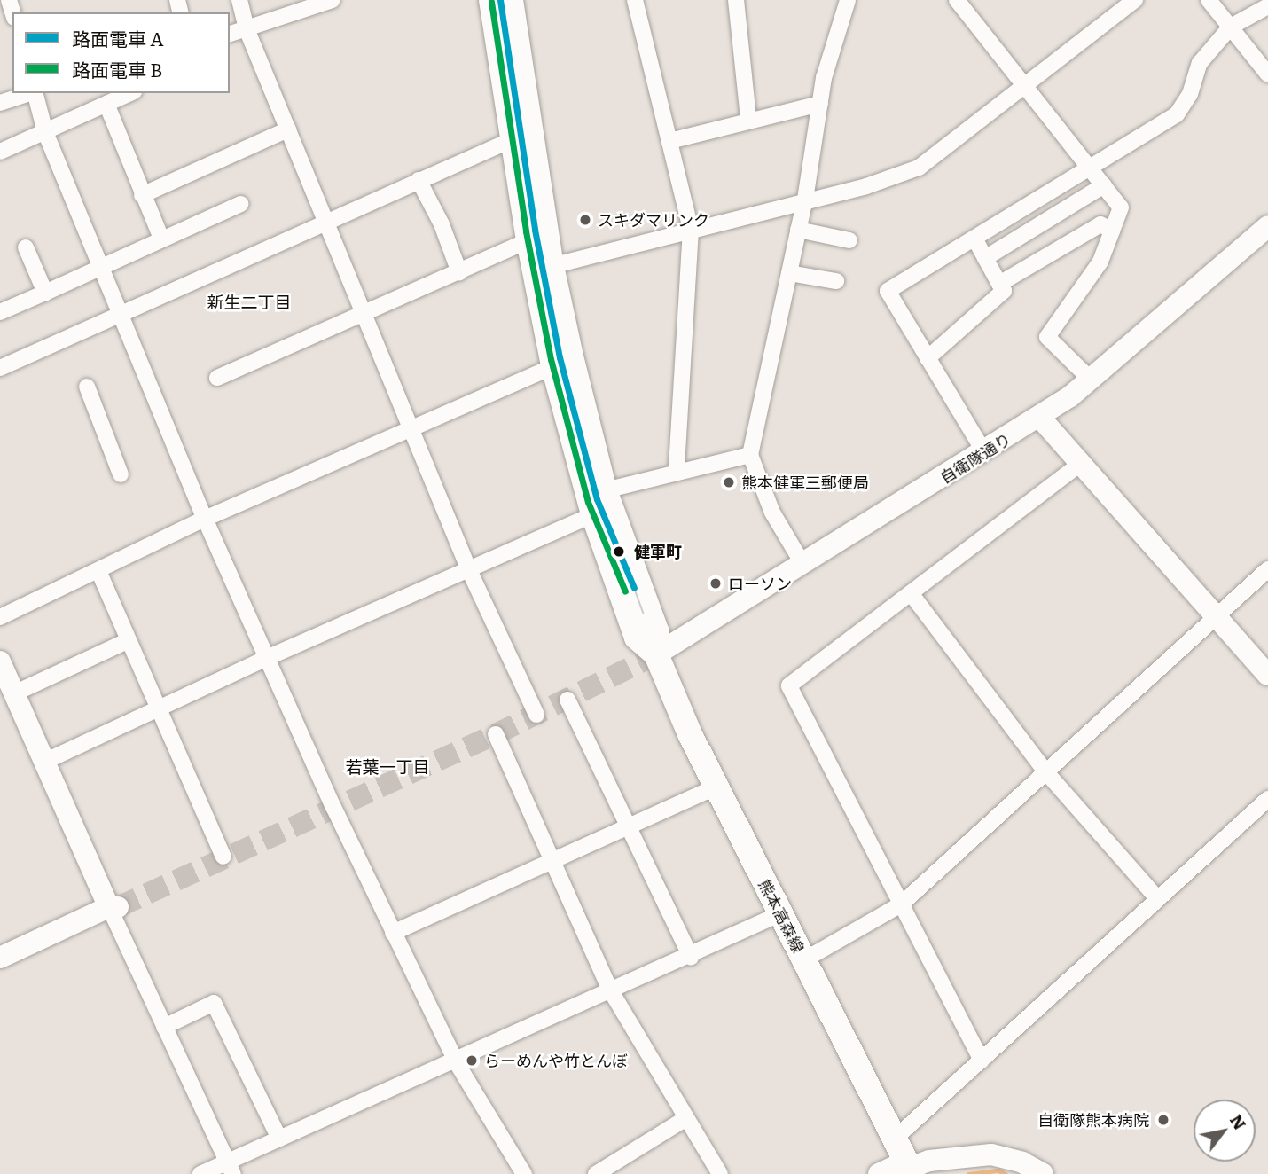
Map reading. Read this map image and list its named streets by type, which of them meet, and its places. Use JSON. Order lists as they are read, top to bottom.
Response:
{
  "streets": {
    "main road": ["熊本高森線"],
    "street": ["自衛隊通り"]
  },
  "crossings": [
    ["自衛隊通り", "熊本高森線"]
  ],
  "districts": ["新生二丁目", "若葉一丁目"],
  "places": [
    "スキダマリンク",
    "熊本健軍三郵便局",
    "健軍町",
    "ローソン",
    "らーめんや竹とんぼ",
    "自衛隊熊本病院"
  ],
  "lines": ["tram line A", "tram line B"],
  "legend": ["路面電車 A", "路面電車 B"],
  "north": "top right"
}
